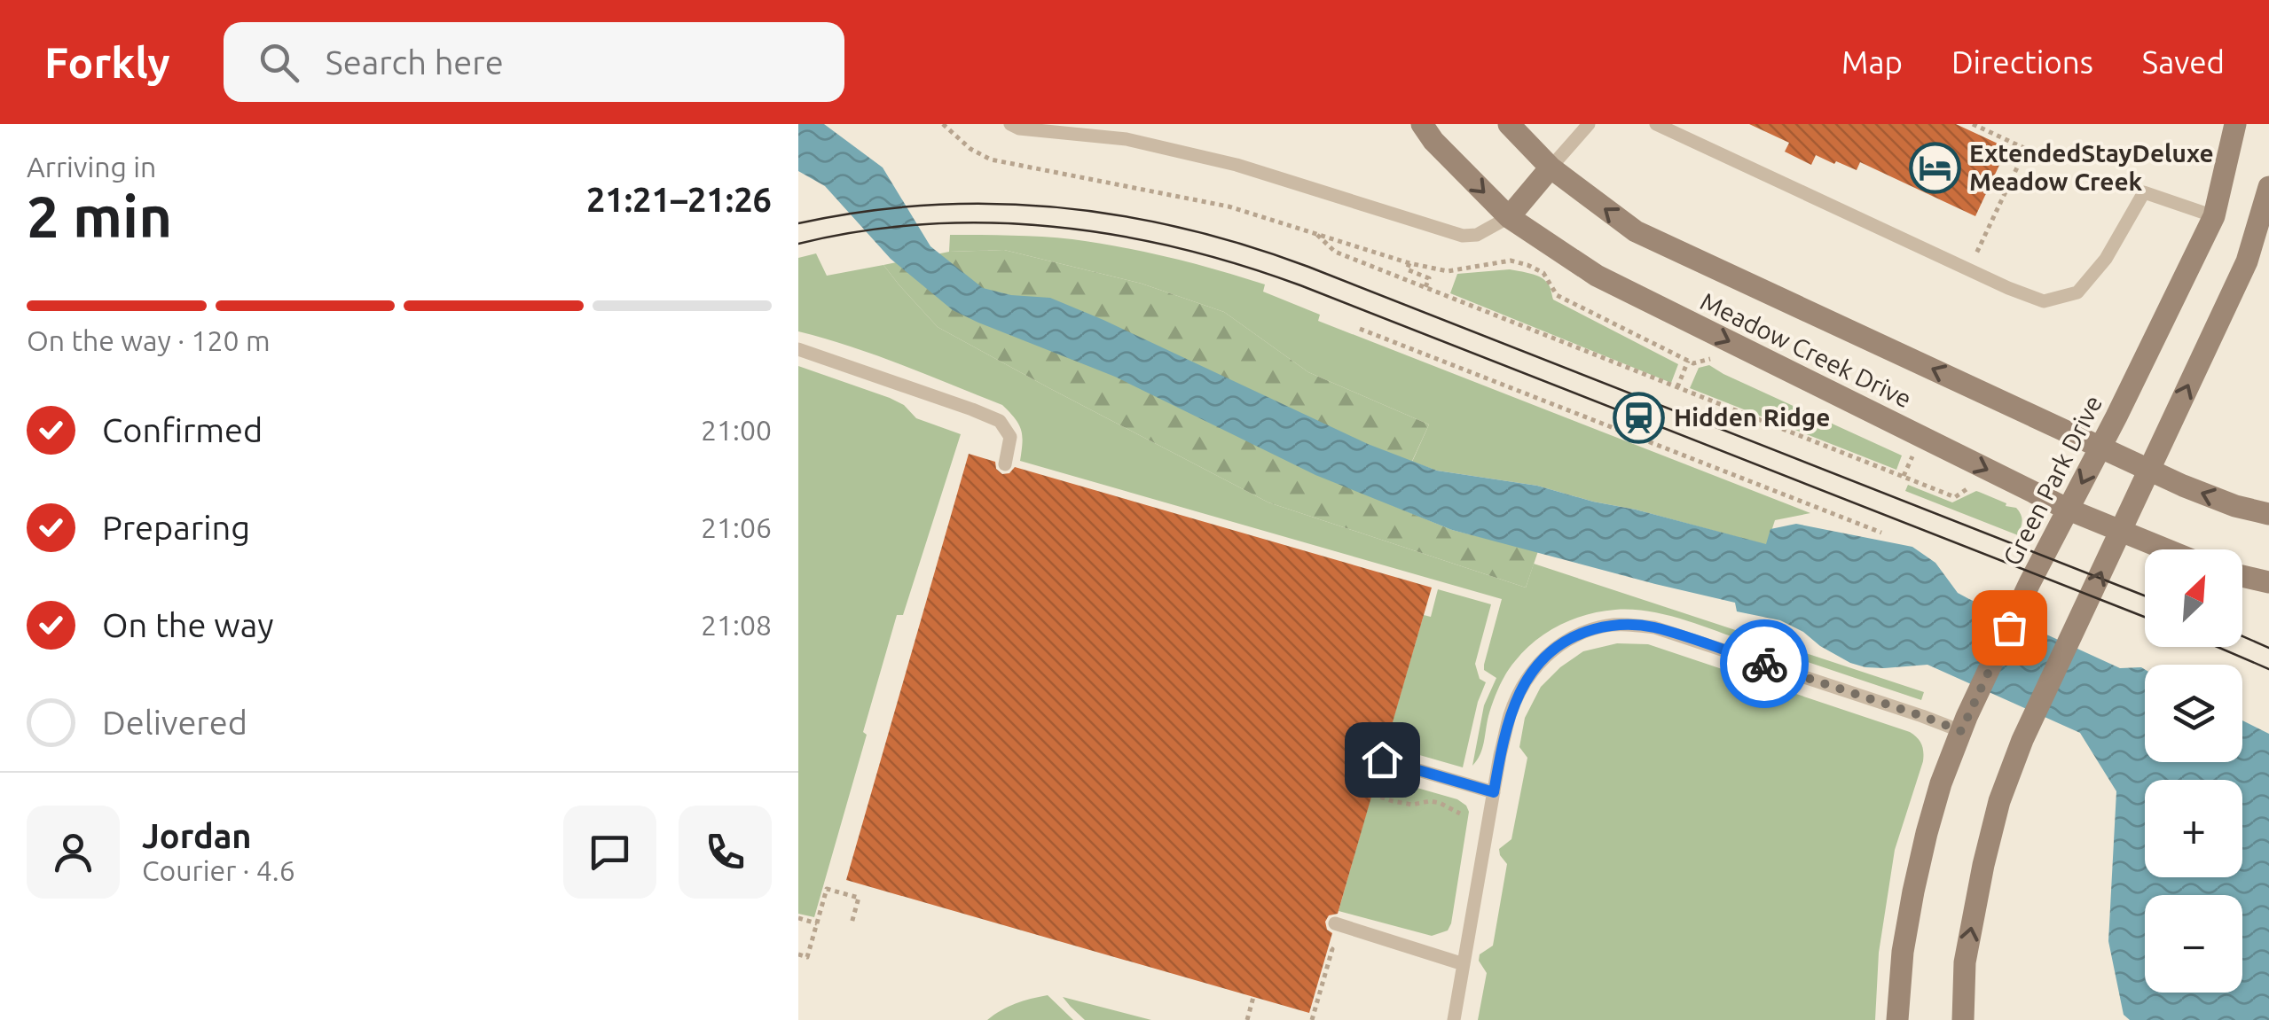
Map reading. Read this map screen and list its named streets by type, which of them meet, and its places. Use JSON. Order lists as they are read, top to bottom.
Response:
{
  "streets": {
    "street": ["Meadow Creek Drive", "Green Park Drive"]
  },
  "crossings": [
    ["Meadow Creek Drive", "Green Park Drive"]
  ],
  "places": {
    "hotel": ["ExtendedStayDeluxe Meadow Creek"],
    "station": ["Hidden Ridge"]
  },
  "north": "top right",
  "page": {
    "header": "Forkly",
    "search": "Search here",
    "nav": ["Map", "Directions", "Saved"],
    "heading": ["2 min", "Arriving in", "21:21–21:26"],
    "panel": ["Jordan", "Courier · 4.6"],
    "bar": "On the way · 120 m",
    "list": [
      ["Confirmed", "21:00"],
      ["Preparing", "21:06"],
      ["On the way", "21:08"],
      "Delivered"
    ],
    "map_buttons": ["+", "−"]
  }
}
